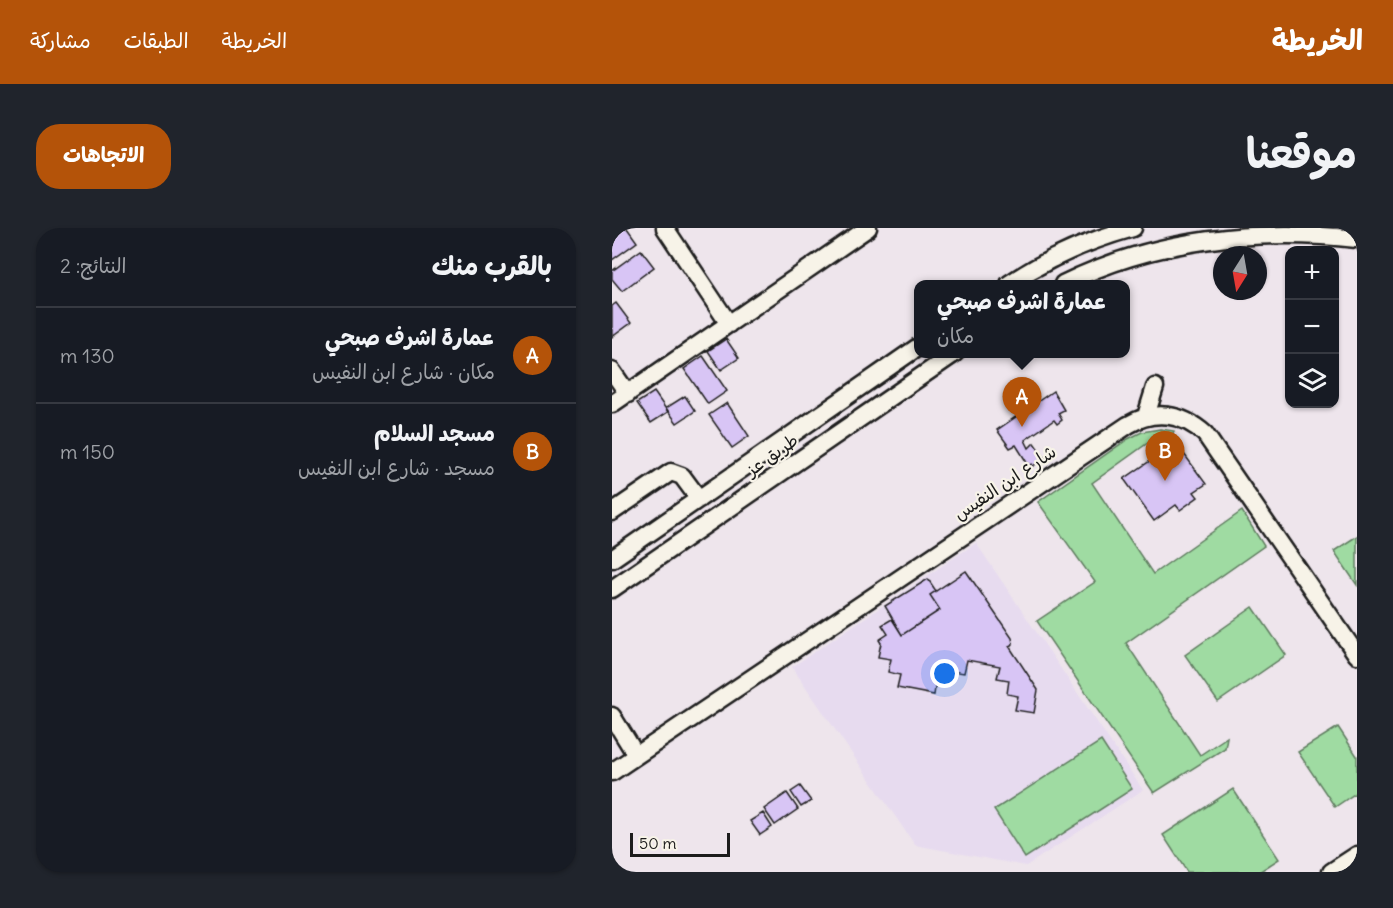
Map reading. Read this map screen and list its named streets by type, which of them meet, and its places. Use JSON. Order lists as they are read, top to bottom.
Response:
{
  "streets": {
    "street": ["طريق عز", "شارع ابن النفيس"]
  },
  "scale_bar": "50 m",
  "north": "bottom",
  "page": {
    "header": "الخريطة",
    "nav": ["الخريطة", "الطبقات", "مشاركة"],
    "title": "موقعنا",
    "buttons": "الاتجاهات",
    "heading": ["بالقرب منك", "النتائج: 2"],
    "map_buttons": ["+", "−"],
    "popup": ["عمارة اشرف صبحي", "مكان"],
    "list": [
      {
        "mark": "A",
        "name": "عمارة اشرف صبحي",
        "note": "مكان · شارع ابن النفيس",
        "value": "130 m"
      },
      {
        "mark": "B",
        "name": "مسجد السلام",
        "note": "مسجد · شارع ابن النفيس",
        "value": "150 m"
      }
    ],
    "pins": ["A", "B"],
    "scale": "50 m"
  }
}
